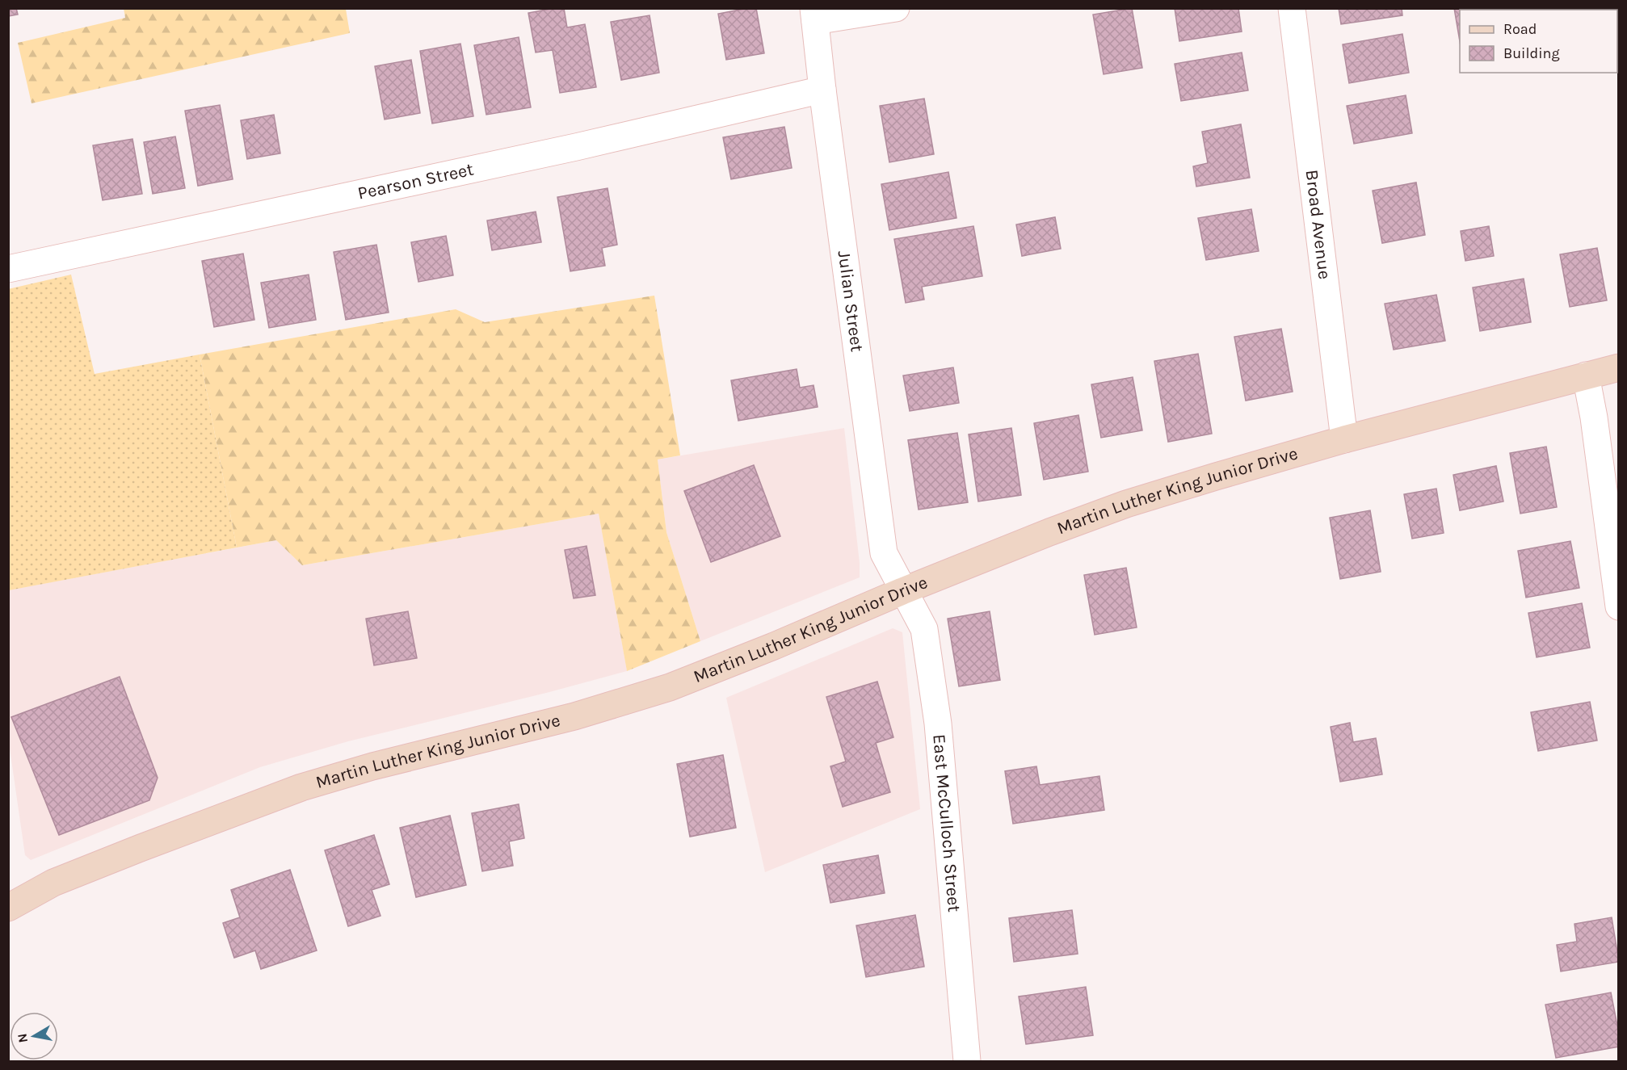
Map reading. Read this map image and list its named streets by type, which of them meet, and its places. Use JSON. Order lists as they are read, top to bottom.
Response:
{
  "streets": {
    "main road": ["Martin Luther King Junior Drive"],
    "street": [
      "Pearson Street",
      "Broad Avenue",
      "Julian Street",
      "East McCulloch Street"
    ]
  },
  "crossings": [
    ["Pearson Street", "Julian Street"],
    ["Broad Avenue", "Martin Luther King Junior Drive"],
    ["Julian Street", "Martin Luther King Junior Drive"],
    ["Julian Street", "East McCulloch Street"],
    ["Martin Luther King Junior Drive", "East McCulloch Street"]
  ],
  "legend": ["Road", "Building"],
  "north": "left"
}
